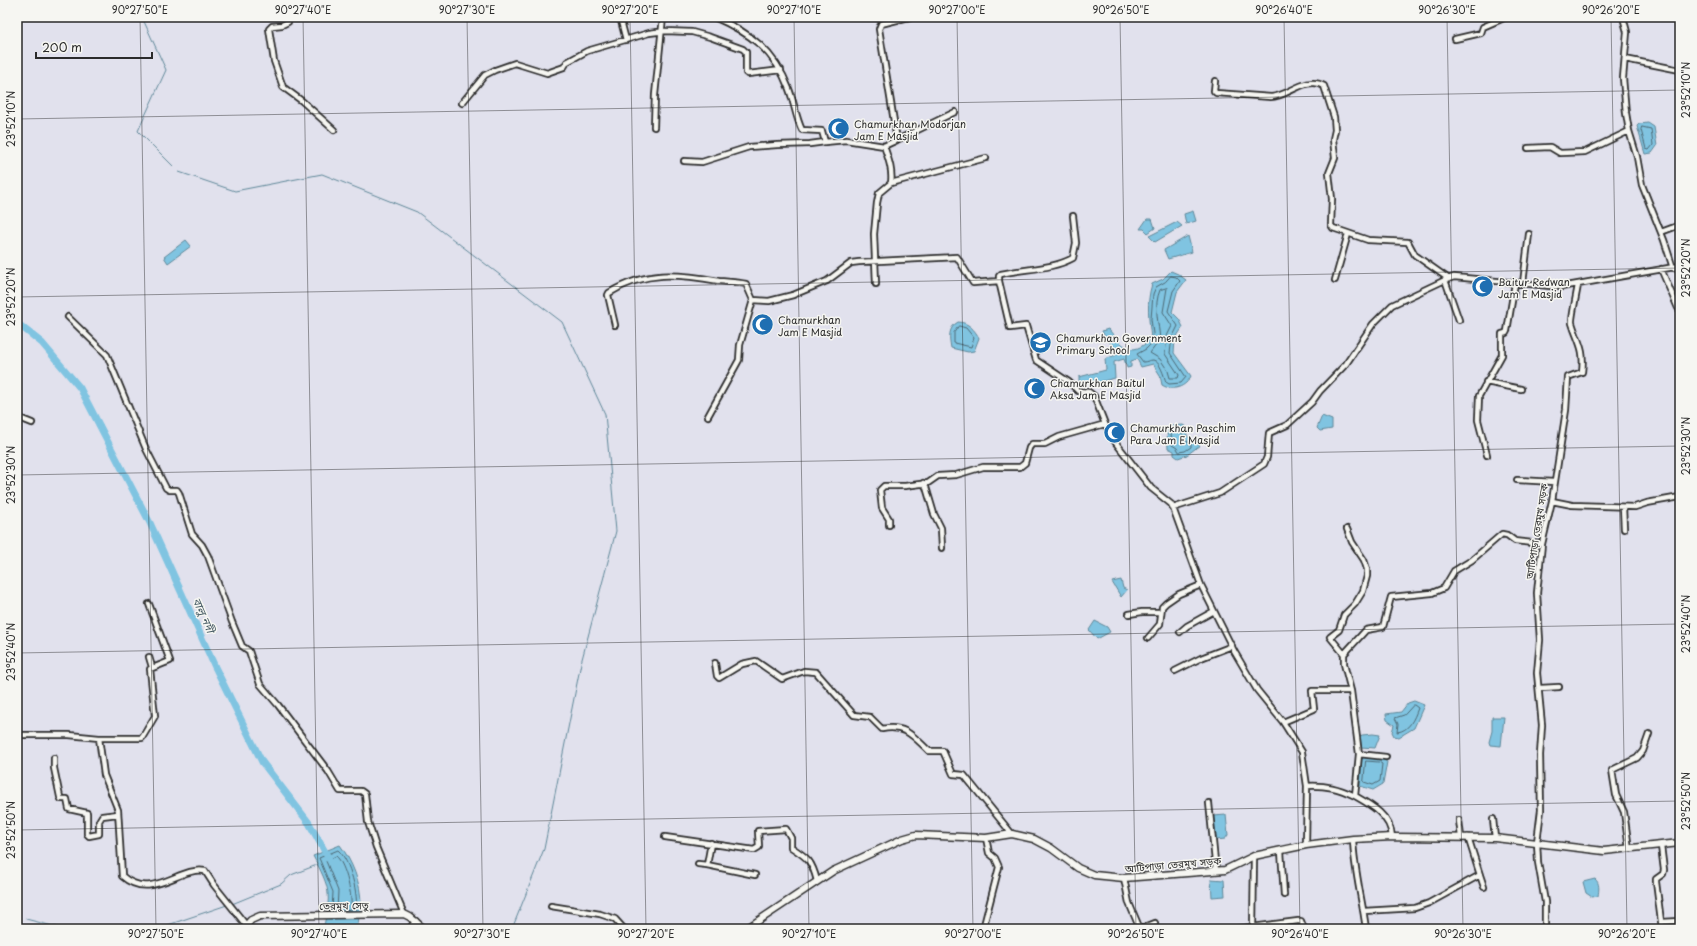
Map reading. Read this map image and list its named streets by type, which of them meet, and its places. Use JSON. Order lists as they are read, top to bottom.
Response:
{
  "streets": {
    "main road": ["আটিপাড়া তেরমুখ সড়ক", "তেরমুখ সেতু"]
  },
  "water": ["বালু নদী"],
  "places": {
    "mosque": [
      "Chamurkhan Modorjan Jam E Masjid",
      "Baitur Redwan Jam E Masjid",
      "Chamurkhan Jam E Masjid",
      "Chamurkhan Baitul Aksa Jam E Masjid",
      "Chamurkhan Paschim Para Jam E Masjid"
    ],
    "school or university": ["Chamurkhan Government Primary School"]
  },
  "scale_bar": "200 m",
  "coordinates": [
    "90°27'50\"E",
    "90°27'40\"E",
    "90°27'30\"E",
    "90°27'20\"E",
    "90°27'10\"E",
    "90°27'00\"E",
    "90°26'50\"E",
    "90°26'40\"E",
    "90°26'30\"E",
    "90°26'20\"E",
    "23°52'10\"N",
    "23°52'20\"N",
    "23°52'30\"N",
    "23°52'40\"N",
    "23°52'50\"N"
  ]
}
